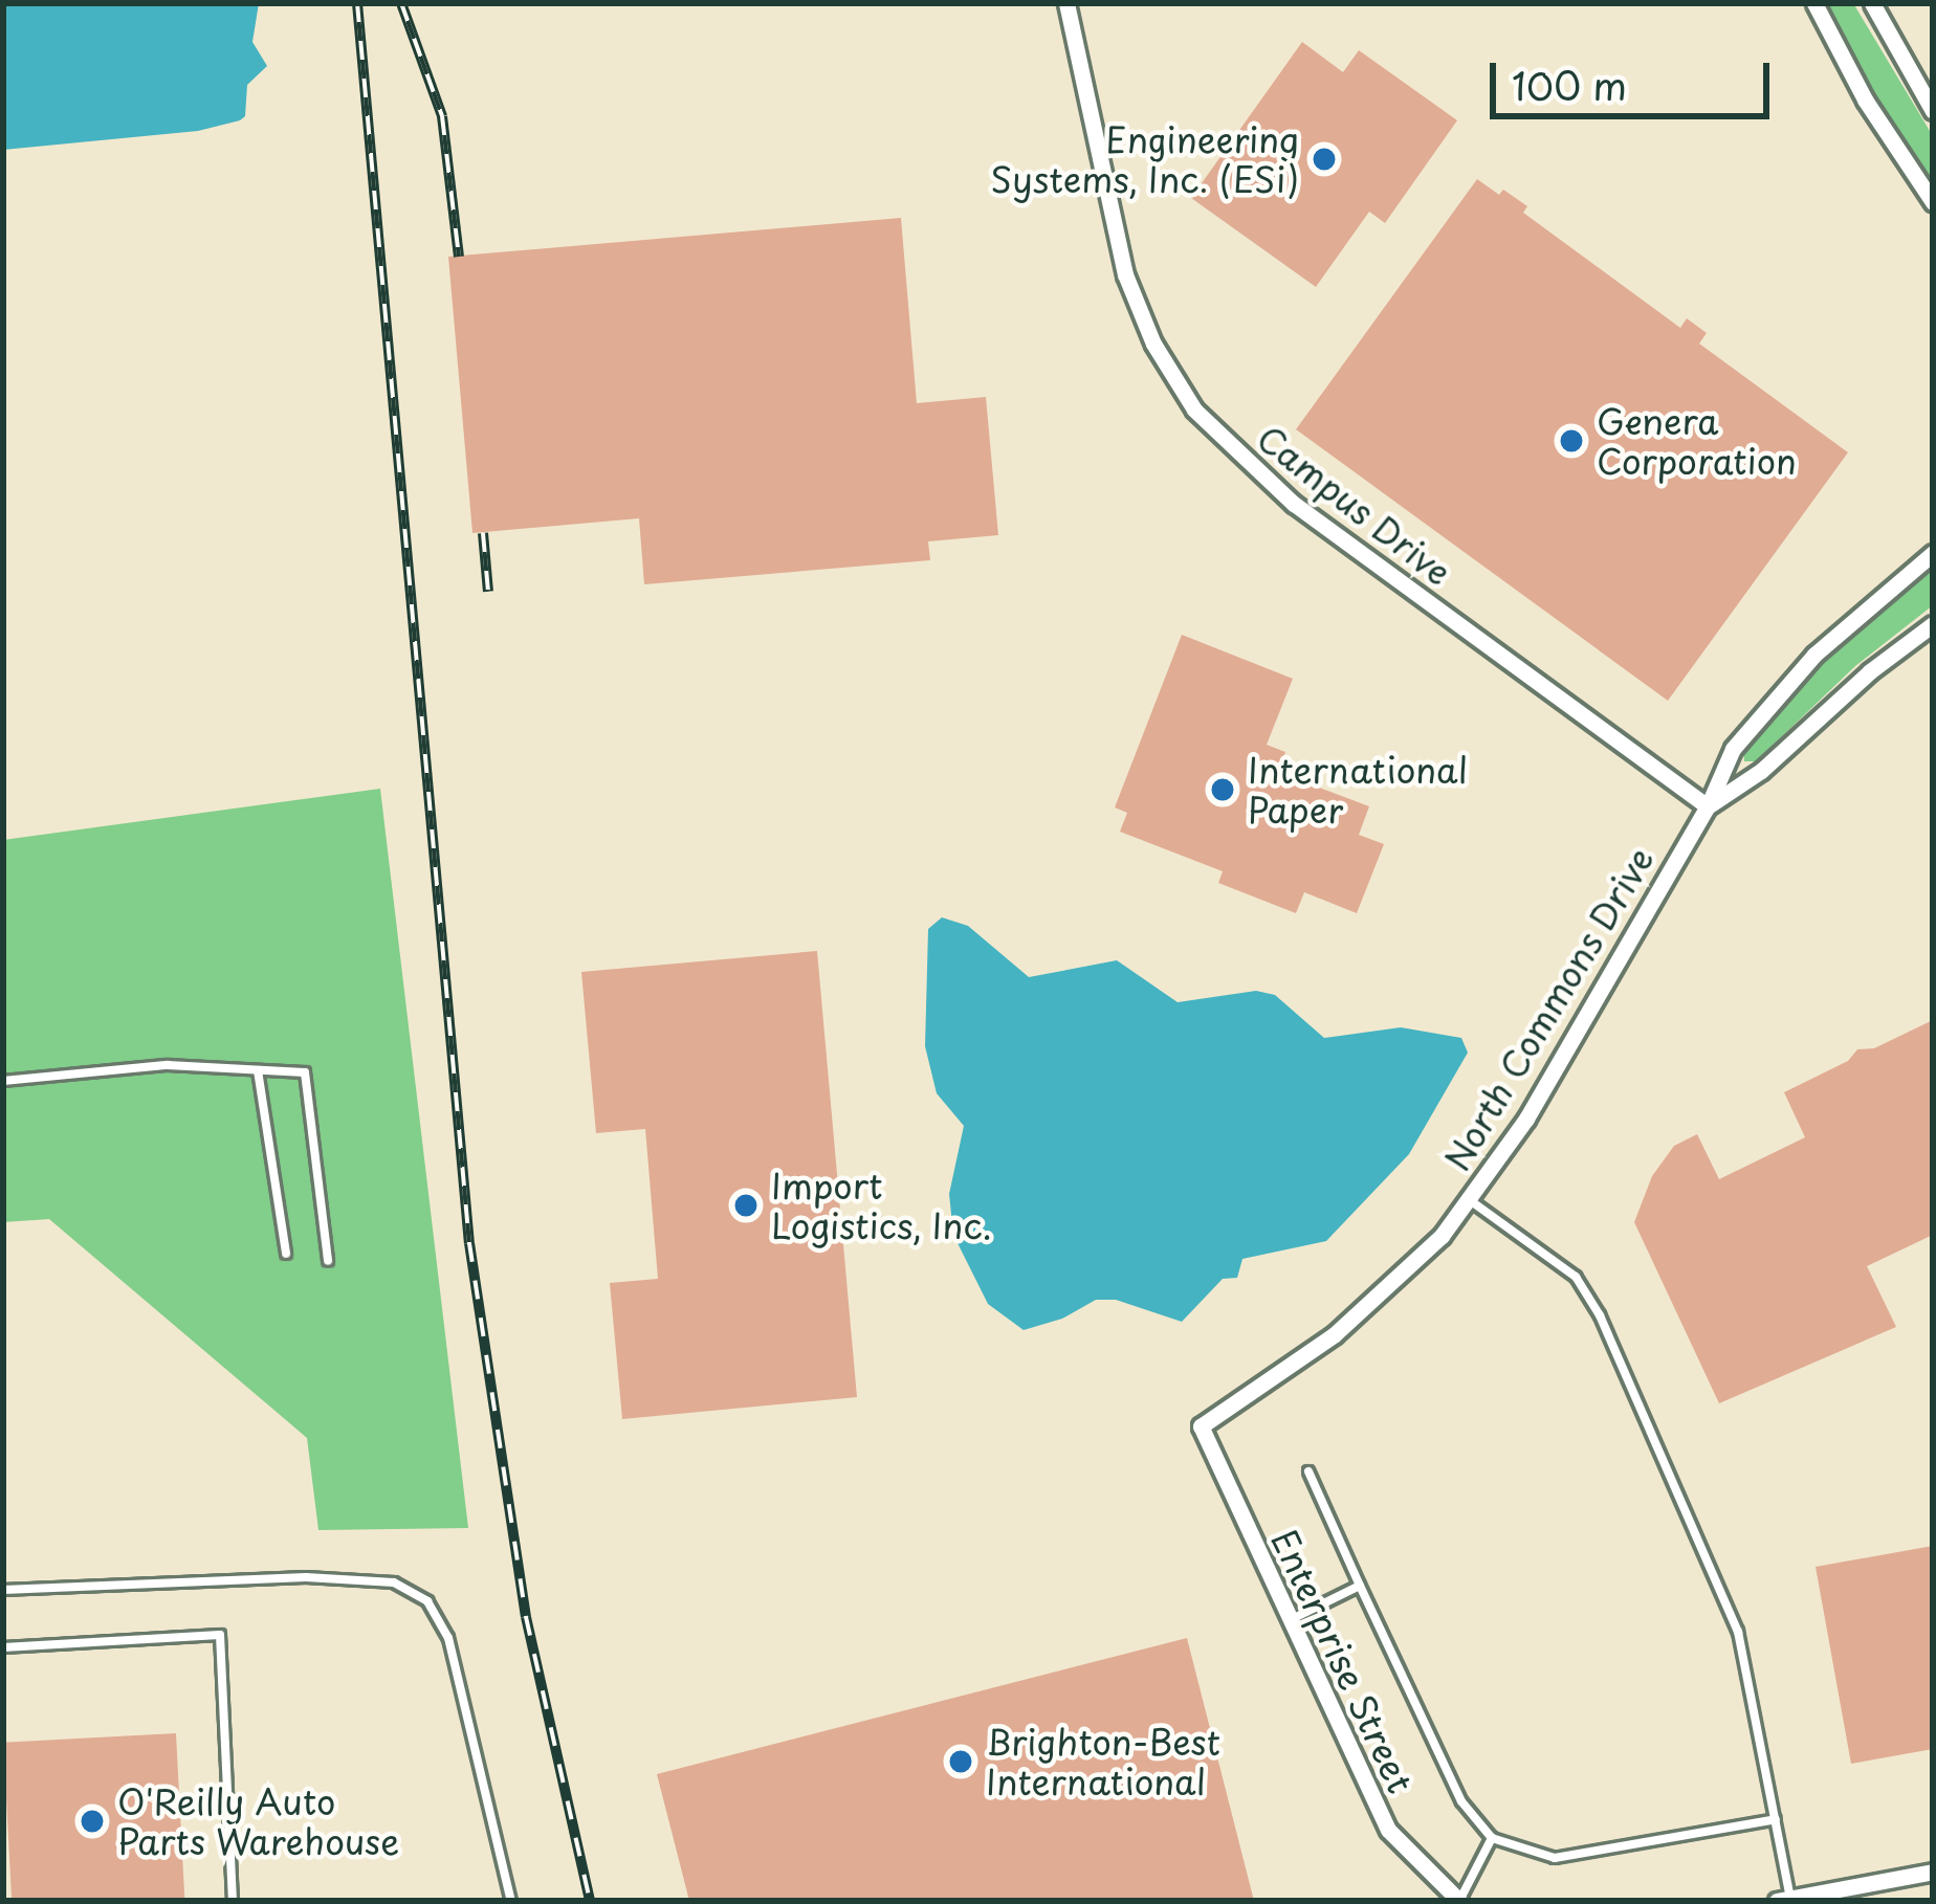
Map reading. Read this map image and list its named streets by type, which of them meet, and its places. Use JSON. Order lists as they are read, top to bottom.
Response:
{
  "streets": {
    "street": ["Campus Drive", "North Commons Drive", "Enterprise Street"]
  },
  "crossings": [
    ["Campus Drive", "North Commons Drive"],
    ["North Commons Drive", "Enterprise Street"]
  ],
  "places": [
    "Engineering Systems, Inc. (ESi)",
    "Genera Corporation",
    "International Paper",
    "Import Logistics, Inc.",
    "Brighton-Best International",
    "O'Reilly Auto Parts Warehouse"
  ],
  "scale_bar": "100 m"
}
